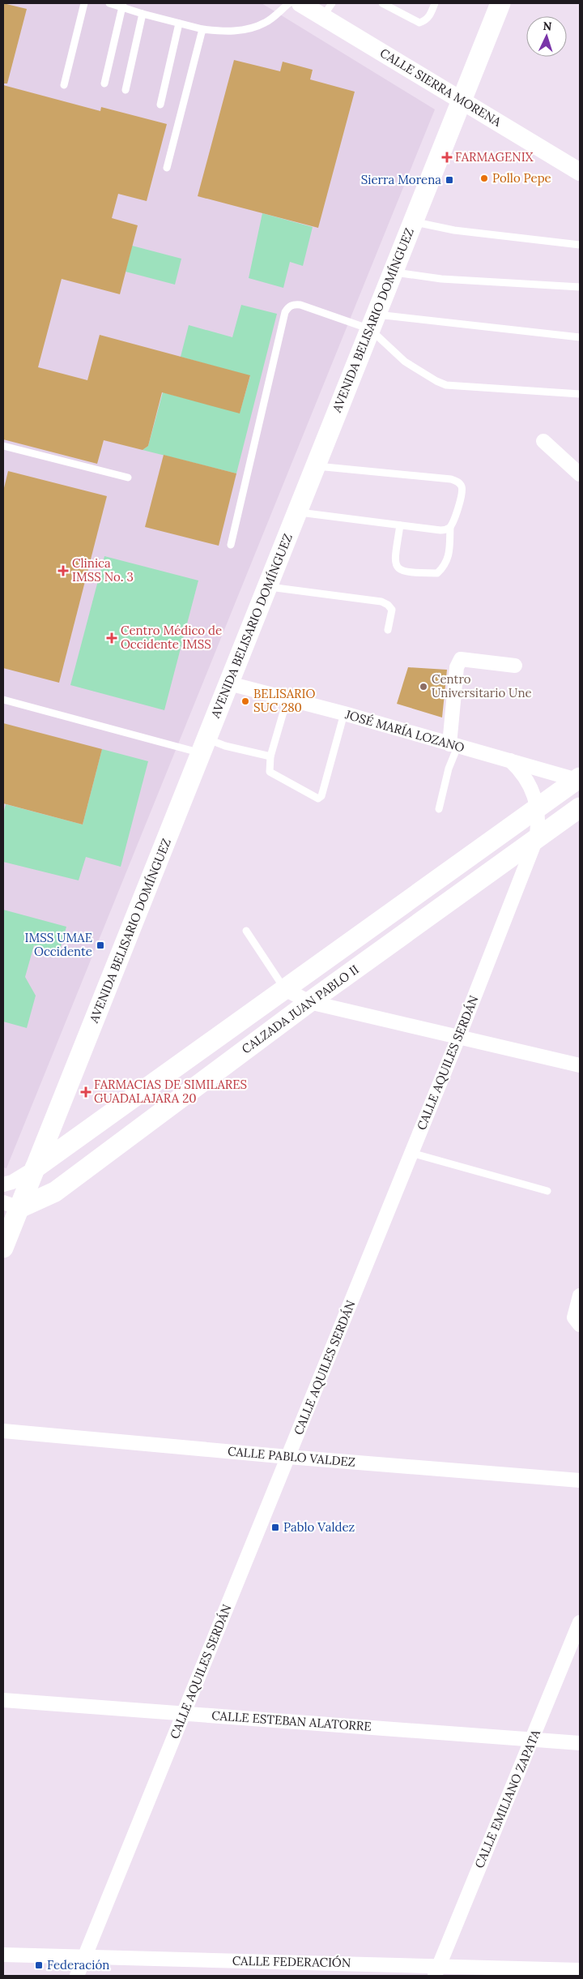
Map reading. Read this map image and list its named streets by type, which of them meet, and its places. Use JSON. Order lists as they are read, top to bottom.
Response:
{
  "streets": {
    "main road": ["AVENIDA BELISARIO DOMÍNGUEZ", "CALZADA JUAN PABLO II"],
    "street": [
      "CALLE SIERRA MORENA",
      "JOSÉ MARÍA LOZANO",
      "CALLE AQUILES SERDÁN",
      "CALLE PABLO VALDEZ",
      "CALLE ESTEBAN ALATORRE",
      "CALLE EMILIANO ZAPATA",
      "CALLE FEDERACIÓN"
    ]
  },
  "crossings": [
    ["CALLE SIERRA MORENA", "AVENIDA BELISARIO DOMÍNGUEZ"],
    ["AVENIDA BELISARIO DOMÍNGUEZ", "JOSÉ MARÍA LOZANO"],
    ["AVENIDA BELISARIO DOMÍNGUEZ", "CALZADA JUAN PABLO II"],
    ["JOSÉ MARÍA LOZANO", "CALZADA JUAN PABLO II"],
    ["JOSÉ MARÍA LOZANO", "CALLE AQUILES SERDÁN"],
    ["CALZADA JUAN PABLO II", "CALLE AQUILES SERDÁN"],
    ["CALLE AQUILES SERDÁN", "CALLE PABLO VALDEZ"],
    ["CALLE AQUILES SERDÁN", "CALLE ESTEBAN ALATORRE"],
    ["CALLE AQUILES SERDÁN", "CALLE FEDERACIÓN"],
    ["CALLE ESTEBAN ALATORRE", "CALLE EMILIANO ZAPATA"],
    ["CALLE EMILIANO ZAPATA", "CALLE FEDERACIÓN"]
  ],
  "places": {
    "health": [
      "FARMAGENIX",
      "Clinica IMSS No. 3",
      "Centro Médico de Occidente IMSS",
      "FARMACIAS DE SIMILARES GUADALAJARA 20"
    ],
    "other": ["Pollo Pepe", "Centro Universitario Une", "BELISARIO SUC 280"],
    "transit": [
      "Sierra Morena",
      "IMSS UMAE Occidente",
      "Pablo Valdez",
      "Federación"
    ]
  },
  "north": "top"
}
